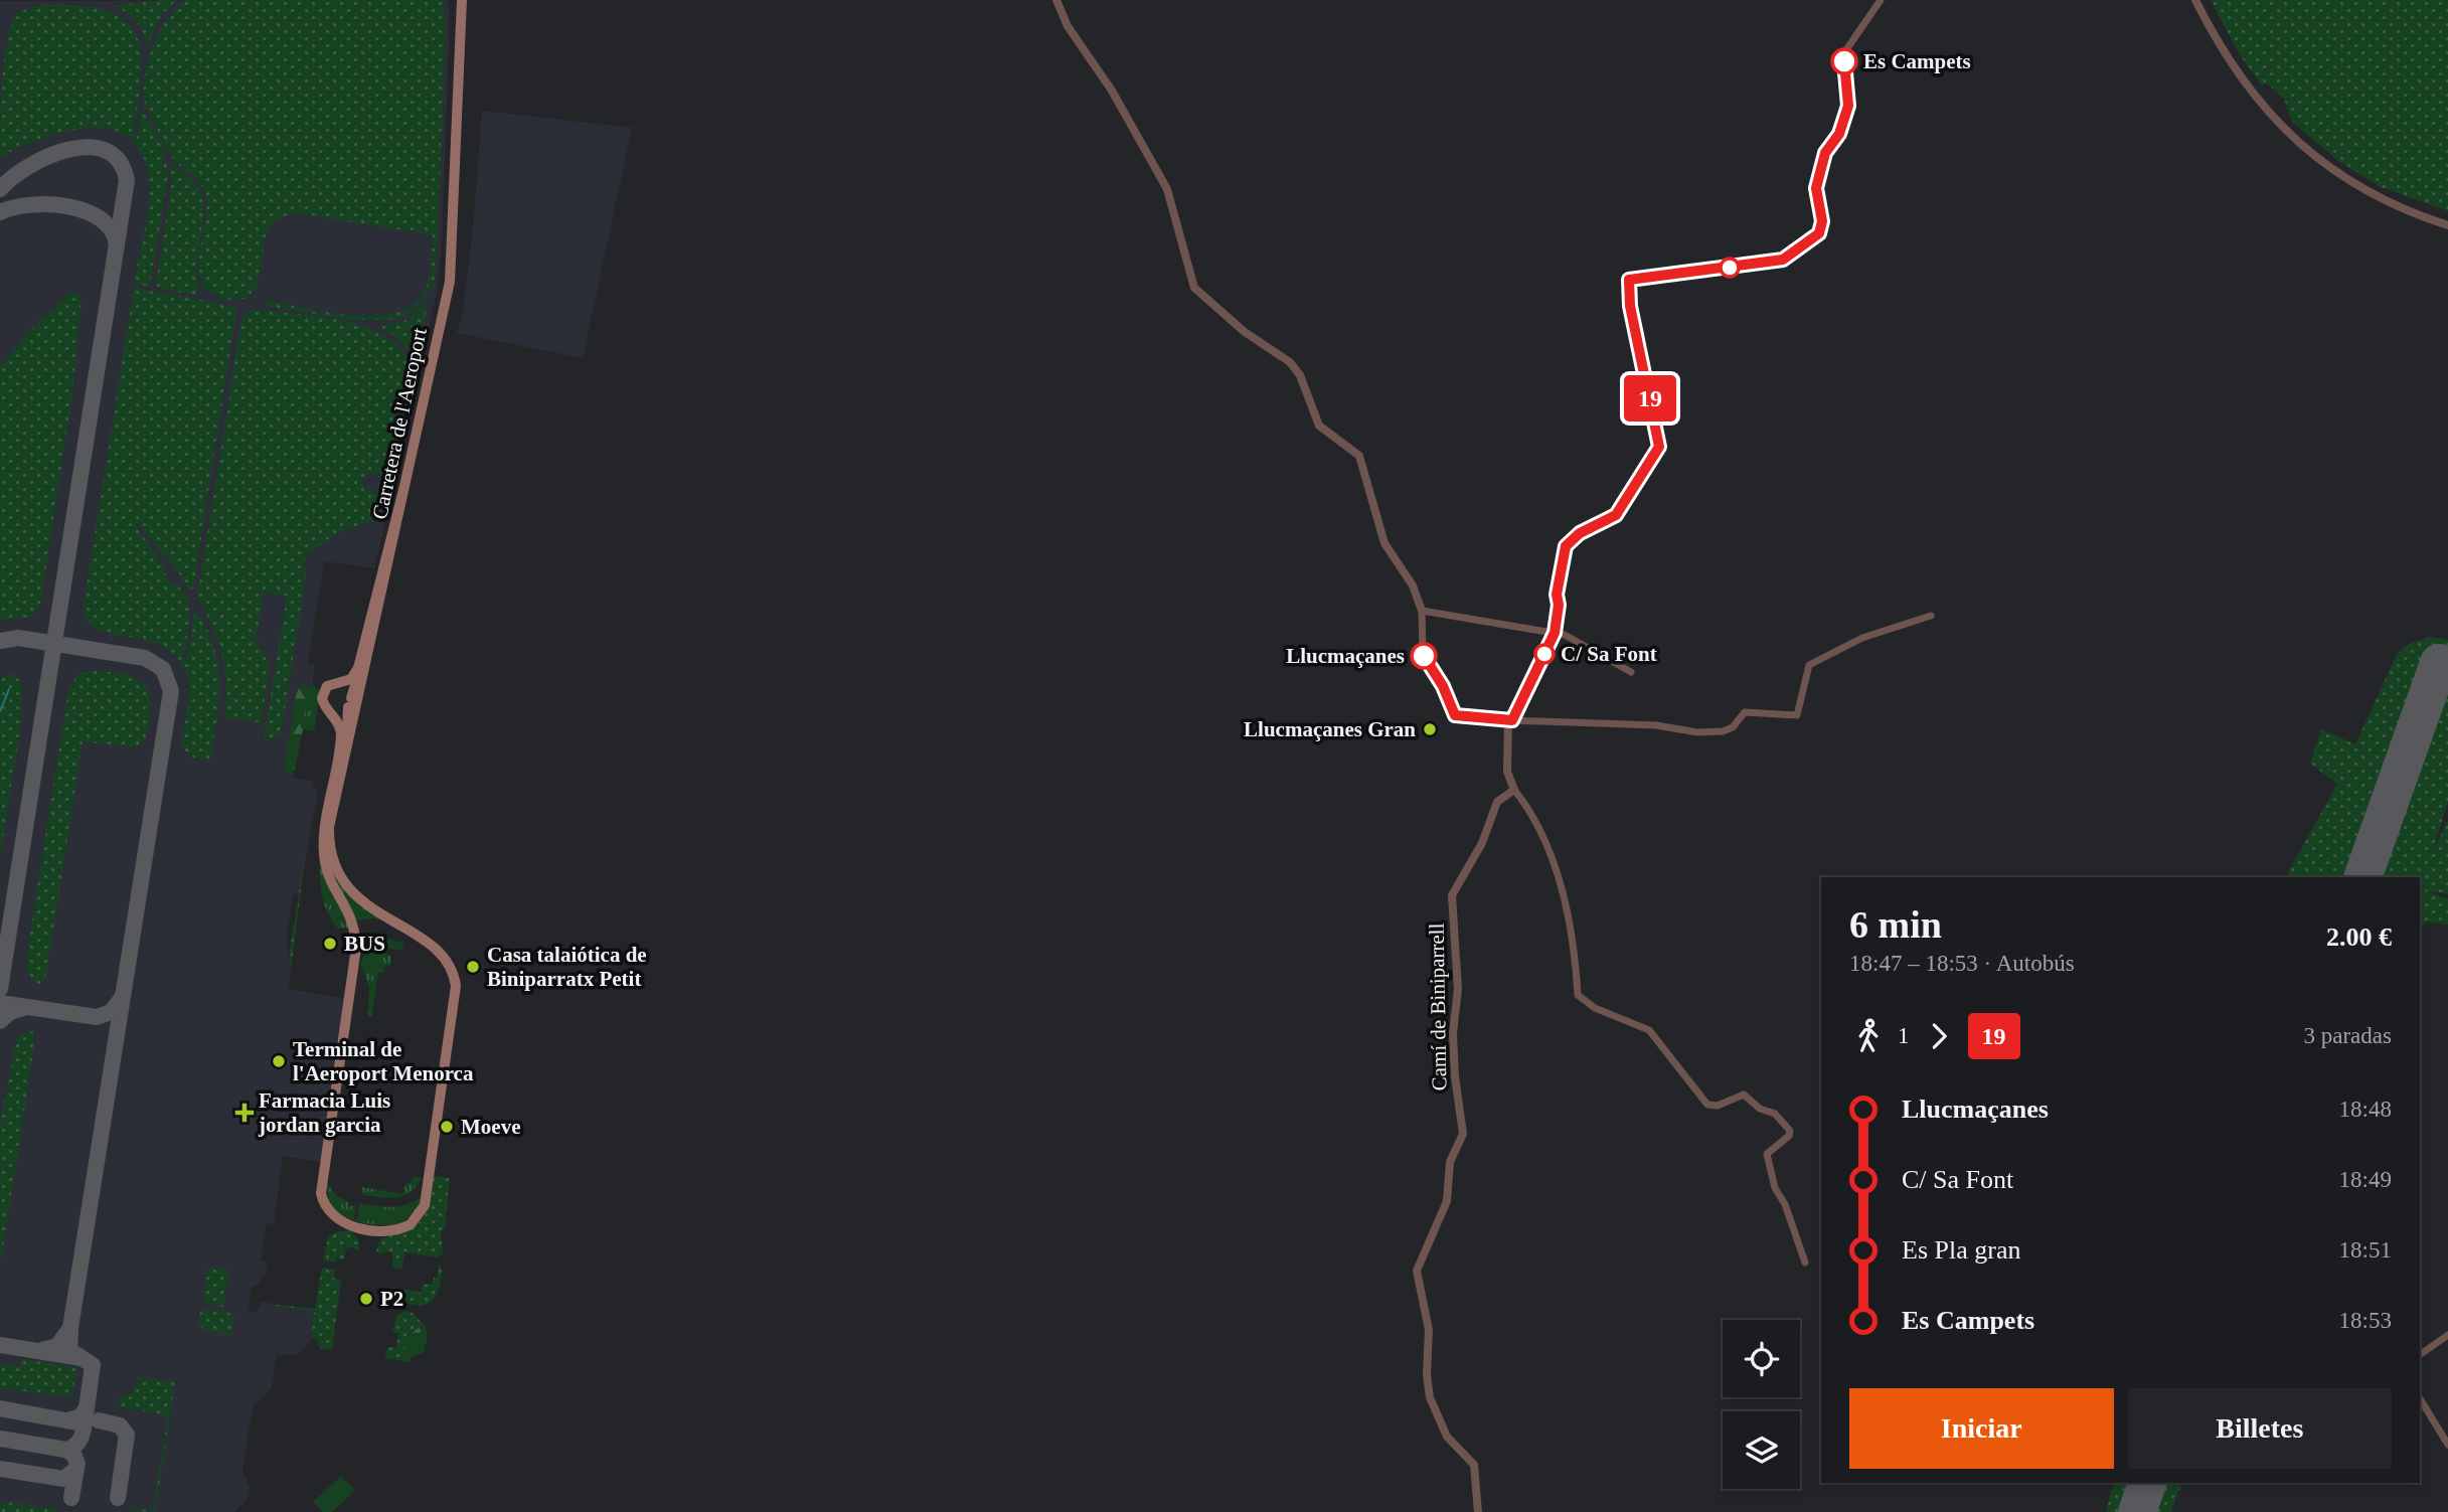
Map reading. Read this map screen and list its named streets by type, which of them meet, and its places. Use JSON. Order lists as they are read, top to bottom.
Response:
{
  "streets": {
    "main road": ["Carretera de l'Aeroport"],
    "street": ["Camí de Biniparrell"]
  },
  "places": {
    "other": [
      "Es Campets",
      "C/ Sa Font",
      "Llucmaçanes",
      "Llucmaçanes Gran",
      "BUS",
      "Casa talaiótica de Biniparratx Petit",
      "Terminal de l'Aeroport Menorca",
      "Moeve",
      "P2"
    ],
    "health": ["Farmacia Luis jordan garcia"]
  },
  "lines": ["bus line 19"],
  "page": {
    "on_map": "19",
    "heading": ["6 min", "18:47 – 18:53 · Autobús", "2.00 €"],
    "legs": ["1", "19", "3 paradas"],
    "list": [
      {
        "name": "Llucmaçanes",
        "value": "18:48"
      },
      {
        "name": "C/ Sa Font",
        "value": "18:49"
      },
      {
        "name": "Es Pla gran",
        "value": "18:51"
      },
      {
        "name": "Es Campets",
        "value": "18:53"
      }
    ],
    "buttons": ["Iniciar", "Billetes"]
  }
}
